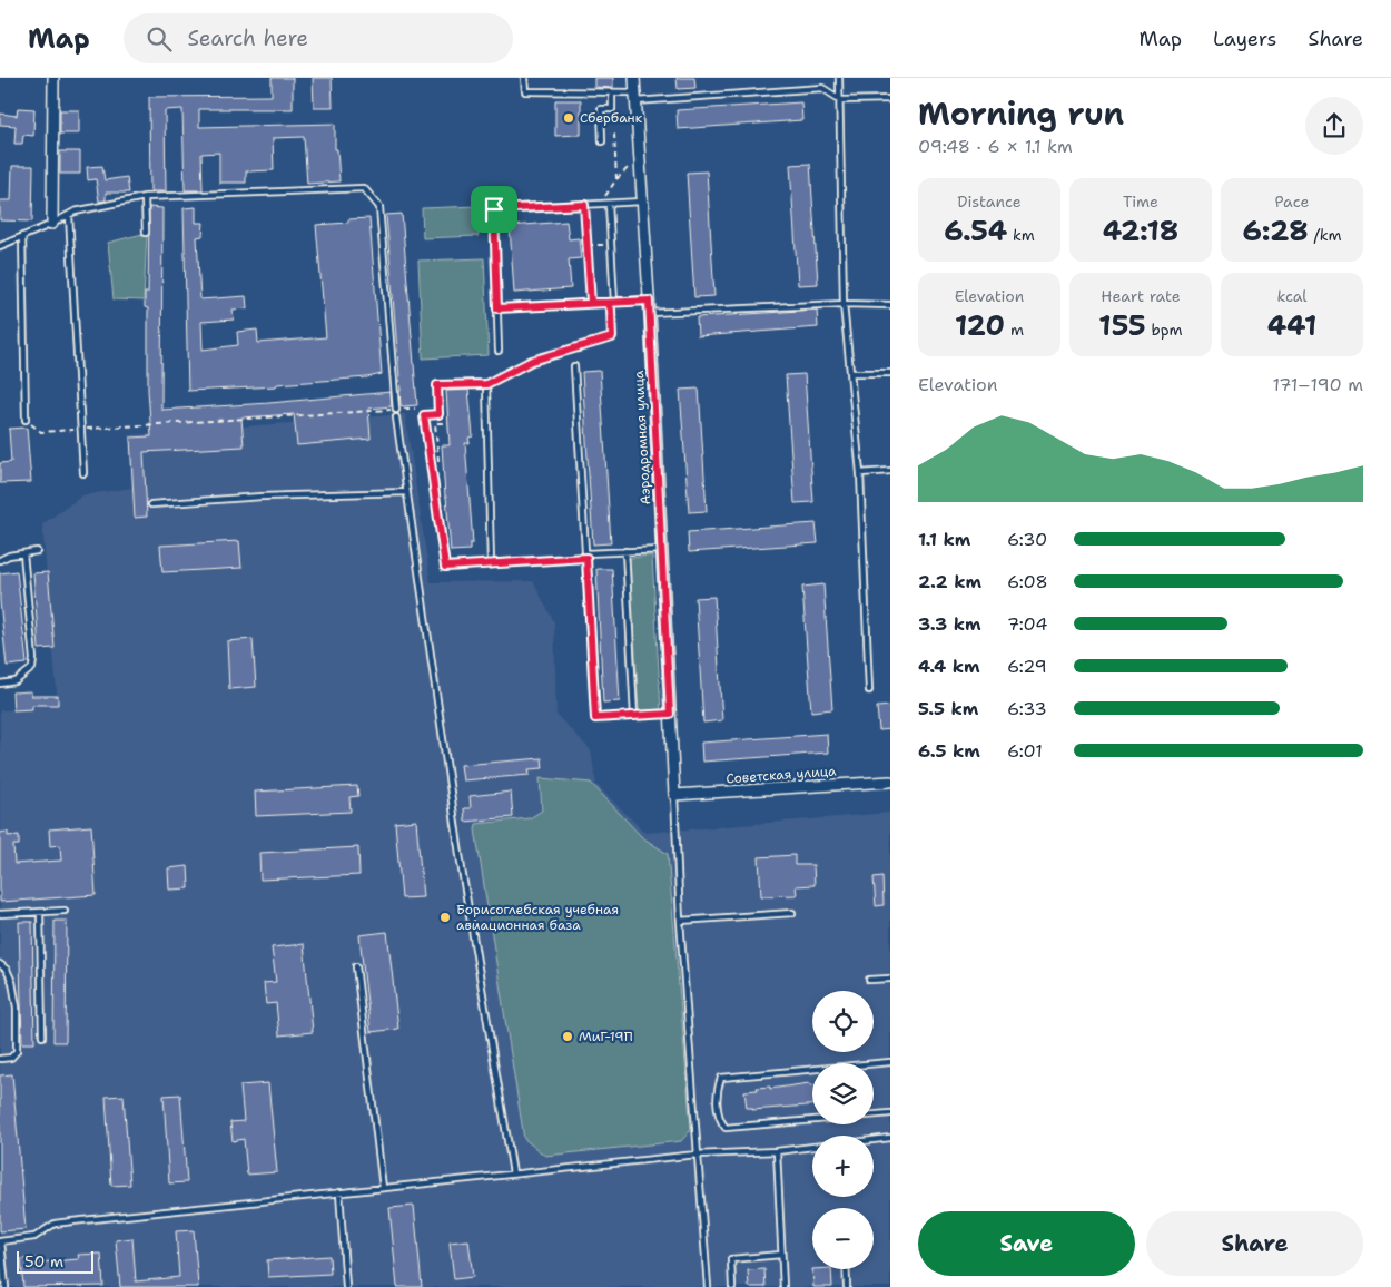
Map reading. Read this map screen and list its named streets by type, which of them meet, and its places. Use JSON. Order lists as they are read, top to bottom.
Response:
{
  "streets": {
    "street": ["Аэродромная улица", "Советская улица"]
  },
  "crossings": [
    ["Аэродромная улица", "Советская улица"]
  ],
  "places": ["Сбербанк", "Борисоглебская учебная авиационная база", "МиГ-19П"],
  "scale_bar": "50 m",
  "page": {
    "header": "Map",
    "search": "Search here",
    "nav": ["Map", "Layers", "Share"],
    "heading": ["Morning run", "09:48 · 6 × 1.1 km"],
    "stats": [
      ["Distance", "6.54 km"],
      ["Time", "42:18"],
      ["Pace", "6:28 /km"],
      ["Elevation", "120 m"],
      ["Heart rate", "155 bpm"],
      ["kcal", "441"]
    ],
    "chart": ["Elevation", "171–190 m"],
    "list": [
      {
        "name": "1.1 km",
        "note": "6:30"
      },
      {
        "name": "2.2 km",
        "note": "6:08"
      },
      {
        "name": "3.3 km",
        "note": "7:04"
      },
      {
        "name": "4.4 km",
        "note": "6:29"
      },
      {
        "name": "5.5 km",
        "note": "6:33"
      },
      {
        "name": "6.5 km",
        "note": "6:01"
      }
    ],
    "map_buttons": ["+", "−"],
    "buttons": ["Save", "Share"],
    "scale": "50 m"
  }
}
